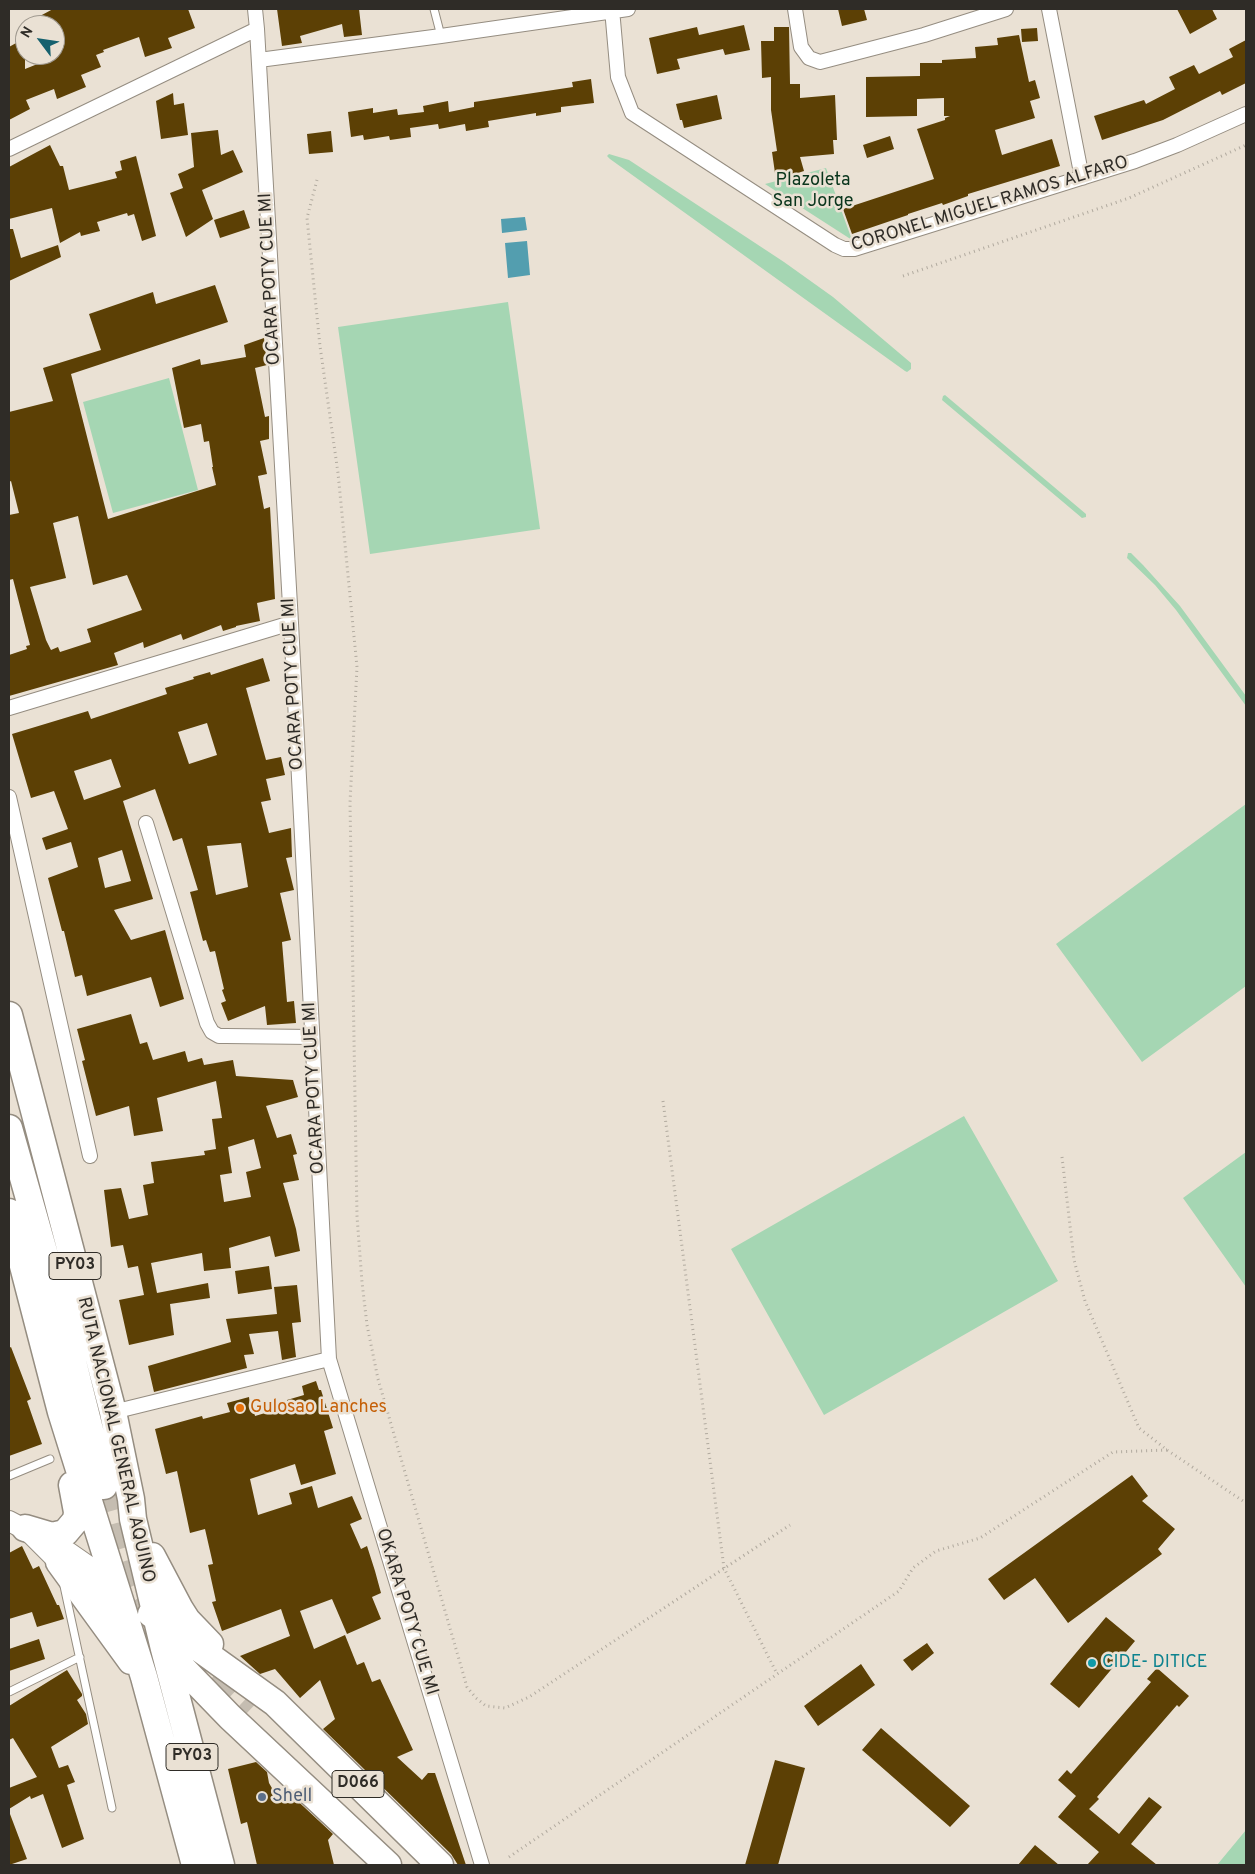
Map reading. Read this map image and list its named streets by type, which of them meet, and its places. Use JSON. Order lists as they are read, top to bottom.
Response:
{
  "streets": {
    "highway": ["PY03", "RUTA NACIONAL GENERAL AQUINO", "D066"],
    "street": ["CORONEL MIGUEL RAMOS ALFARO", "OCARA POTY CUE MI", "OKARA POTY CUE MI"]
  },
  "crossings": [
    ["OCARA POTY CUE MI", "OKARA POTY CUE MI"],
    ["RUTA NACIONAL GENERAL AQUINO", "D066"]
  ],
  "parks": ["Plazoleta San Jorge"],
  "places": ["Gulosao Lanches", "CIDE- DITICE", "Shell"],
  "north": "top left"
}
